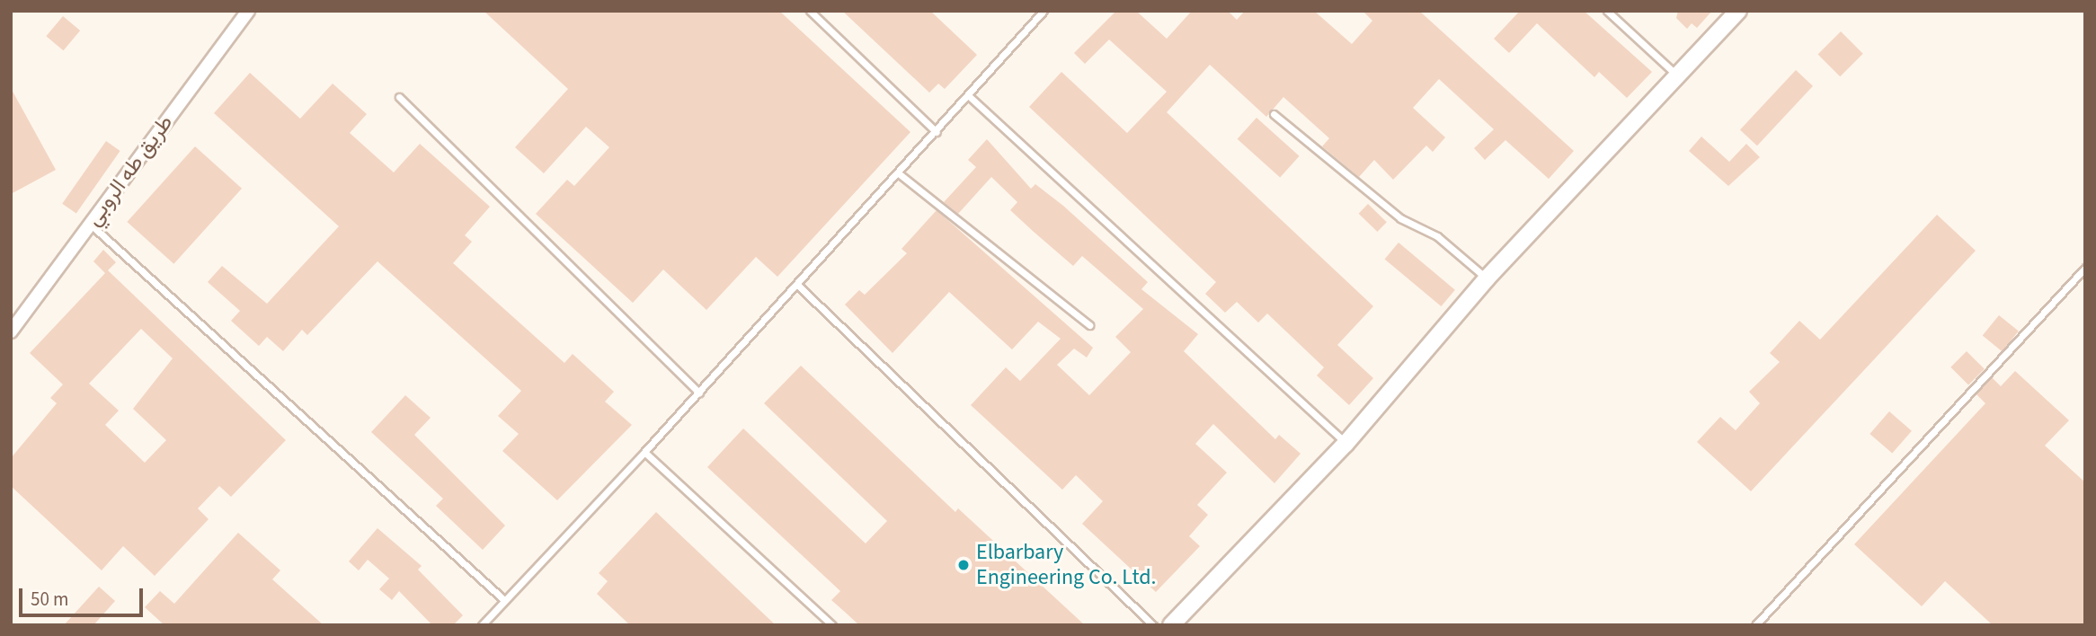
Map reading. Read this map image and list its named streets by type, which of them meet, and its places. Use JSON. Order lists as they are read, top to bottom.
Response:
{
  "streets": {
    "street": ["طريق طه الروبي"]
  },
  "places": ["Elbarbary Engineering Co. Ltd."],
  "scale_bar": "50 m"
}
